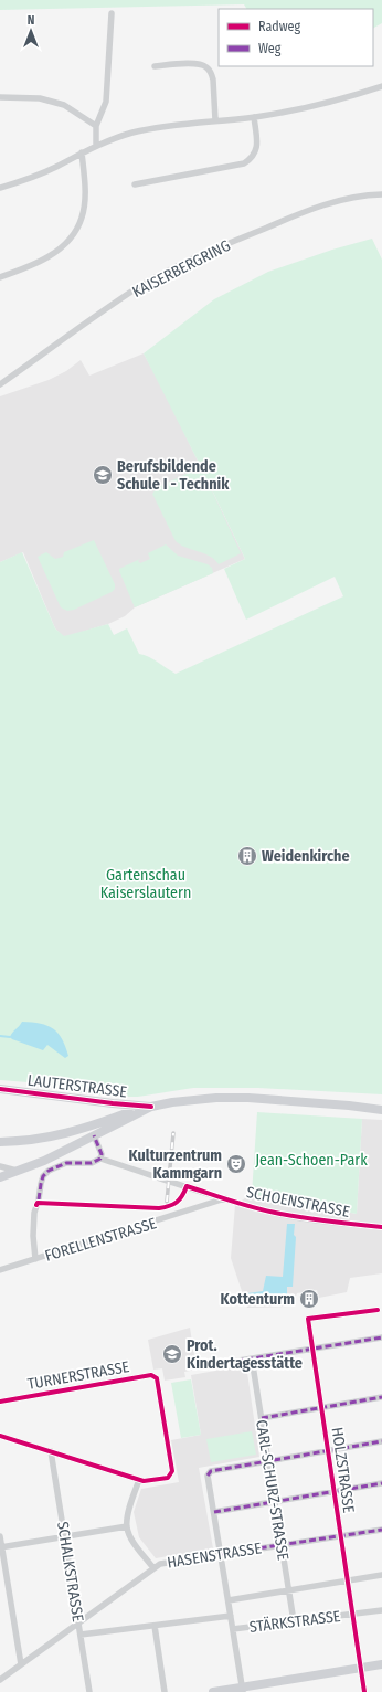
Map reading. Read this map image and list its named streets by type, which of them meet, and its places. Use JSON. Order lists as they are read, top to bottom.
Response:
{
  "streets": {
    "main road": ["LAUTERSTRASSE"],
    "street": [
      "KAISERBERGRING",
      "SCHOENSTRASSE",
      "FORELLENSTRASSE",
      "TURNERSTRASSE",
      "HOLZSTRASSE",
      "CARL-SCHURZ-STRASSE",
      "HASENSTRASSE",
      "SCHALKSTRASSE",
      "STÄRKSTRASSE"
    ]
  },
  "crossings": [
    ["SCHOENSTRASSE", "FORELLENSTRASSE"],
    ["HOLZSTRASSE", "HASENSTRASSE"],
    ["HOLZSTRASSE", "STÄRKSTRASSE"],
    ["CARL-SCHURZ-STRASSE", "HASENSTRASSE"],
    ["CARL-SCHURZ-STRASSE", "STÄRKSTRASSE"],
    ["HASENSTRASSE", "SCHALKSTRASSE"]
  ],
  "parks": ["Gartenschau Kaiserslautern", "Jean-Schoen-Park"],
  "places": {
    "school or university": ["Berufsbildende Schule I - Technik", "Prot. Kindertagesstätte"],
    "building": ["Weidenkirche", "Kottenturm"],
    "theatre": ["Kulturzentrum Kammgarn"]
  },
  "legend": ["Radweg", "Weg"],
  "north": "top"
}
